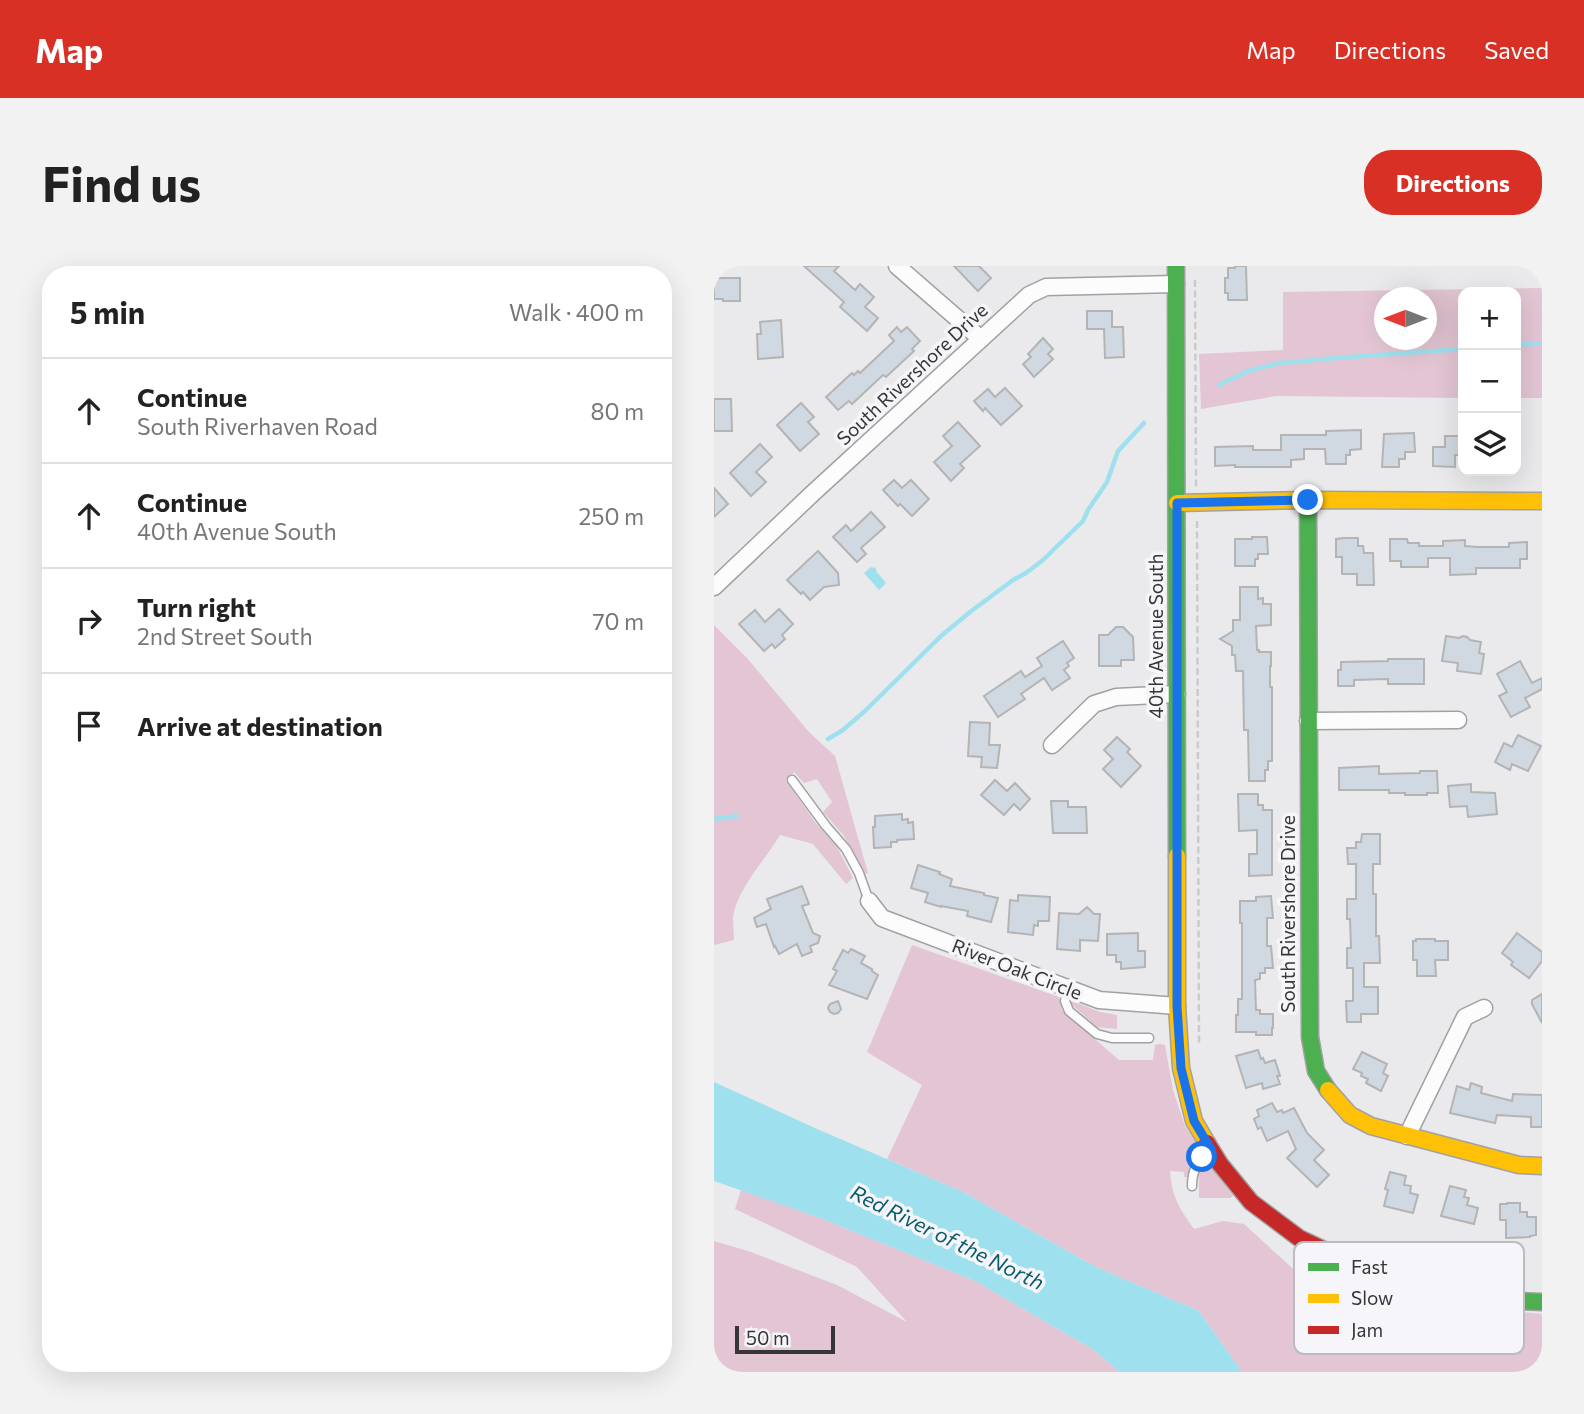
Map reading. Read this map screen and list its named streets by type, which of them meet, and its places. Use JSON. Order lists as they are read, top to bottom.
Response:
{
  "streets": {
    "street": ["South Rivershore Drive", "40th Avenue South", "River Oak Circle"]
  },
  "crossings": [
    ["South Rivershore Drive", "40th Avenue South"],
    ["40th Avenue South", "River Oak Circle"]
  ],
  "water": ["Red River of the North"],
  "legend": ["Fast", "Slow", "Jam"],
  "scale_bar": "50 m",
  "north": "left",
  "page": {
    "header": "Map",
    "nav": ["Map", "Directions", "Saved"],
    "buttons": "Directions",
    "title": "Find us",
    "heading": ["5 min", "Walk · 400 m"],
    "map_buttons": ["+", "−"],
    "list": [
      ["Continue", "South Riverhaven Road", "80 m"],
      ["Continue", "40th Avenue South", "250 m"],
      ["Turn right", "2nd Street South", "70 m"],
      "Arrive at destination"
    ],
    "scale": "50 m"
  }
}
